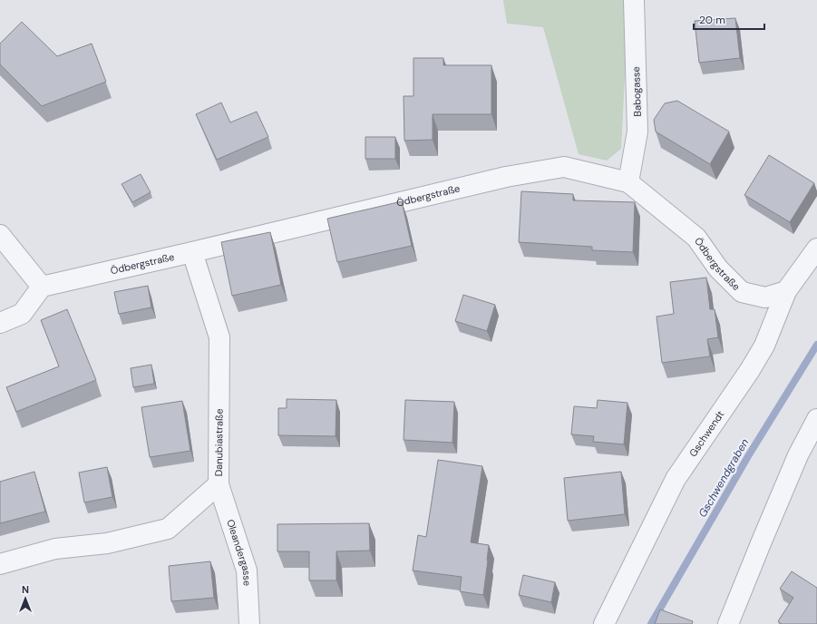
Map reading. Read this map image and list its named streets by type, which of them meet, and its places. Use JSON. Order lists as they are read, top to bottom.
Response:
{
  "streets": {
    "street": [
      "Babogasse",
      "Ödbergstraße",
      "Gschwendt",
      "Danubiastraße",
      "Oleandergasse"
    ]
  },
  "crossings": [
    ["Babogasse", "Ödbergstraße"],
    ["Ödbergstraße", "Gschwendt"],
    ["Ödbergstraße", "Danubiastraße"],
    ["Danubiastraße", "Oleandergasse"]
  ],
  "water": ["Gschwendgraben"],
  "scale_bar": "20 m",
  "north": "top"
}
